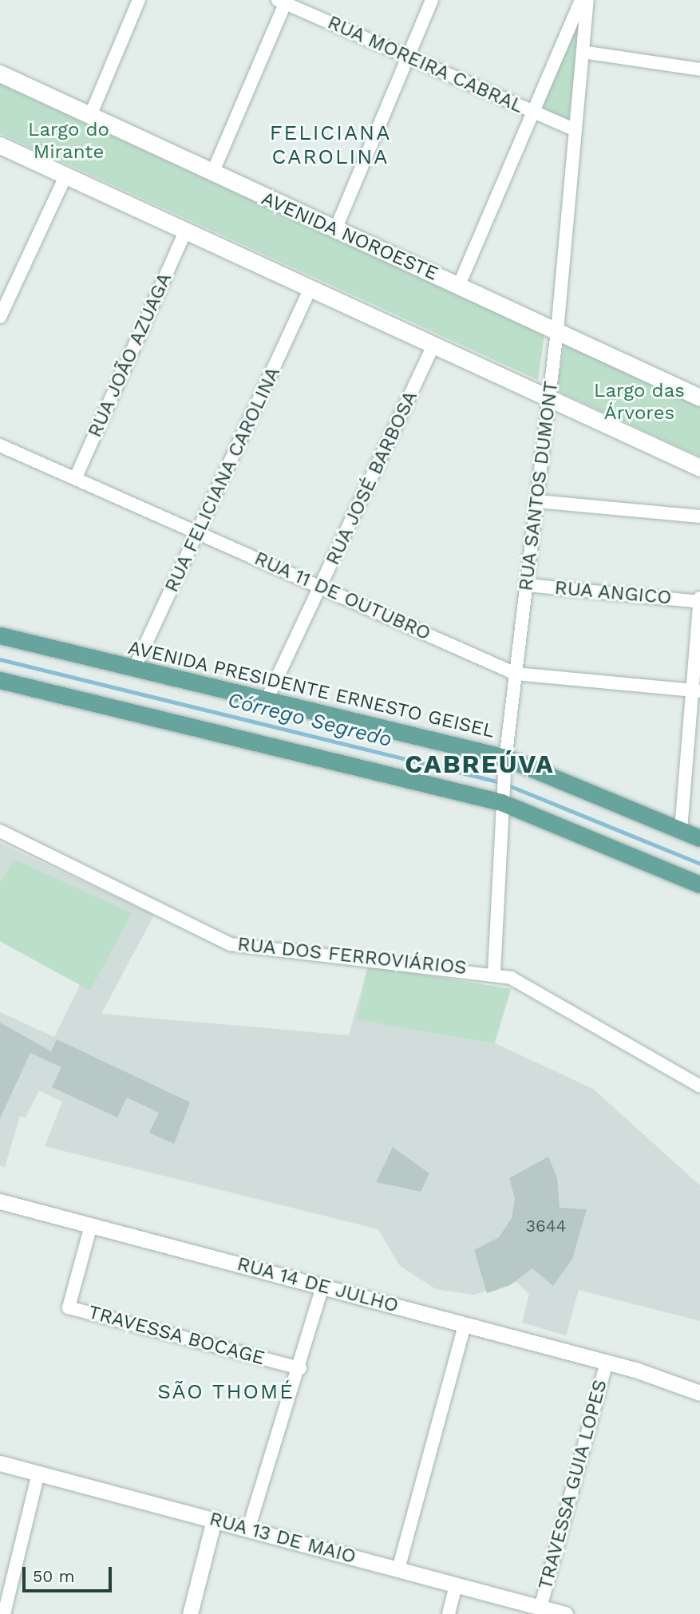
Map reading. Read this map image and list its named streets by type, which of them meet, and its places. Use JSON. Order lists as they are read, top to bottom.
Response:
{
  "streets": {
    "main road": ["AVENIDA NOROESTE", "AVENIDA PRESIDENTE ERNESTO GEISEL"],
    "street": [
      "RUA MOREIRA CABRAL",
      "RUA JOÃO AZUAGA",
      "RUA JOSÉ BARBOSA",
      "RUA FELICIANA CAROLINA",
      "RUA SANTOS DUMONT",
      "RUA ANGICO",
      "RUA 11 DE OUTUBRO",
      "RUA DOS FERROVIÁRIOS",
      "RUA 14 DE JULHO",
      "TRAVESSA BOCAGE",
      "TRAVESSA GUIA LOPES",
      "RUA 13 DE MAIO"
    ]
  },
  "crossings": [
    ["RUA MOREIRA CABRAL", "RUA SANTOS DUMONT"],
    ["AVENIDA NOROESTE", "RUA SANTOS DUMONT"],
    ["RUA JOÃO AZUAGA", "RUA 11 DE OUTUBRO"],
    ["RUA JOSÉ BARBOSA", "RUA 11 DE OUTUBRO"],
    ["RUA JOSÉ BARBOSA", "AVENIDA PRESIDENTE ERNESTO GEISEL"],
    ["RUA FELICIANA CAROLINA", "RUA 11 DE OUTUBRO"],
    ["RUA FELICIANA CAROLINA", "AVENIDA PRESIDENTE ERNESTO GEISEL"],
    ["RUA SANTOS DUMONT", "RUA ANGICO"],
    ["RUA SANTOS DUMONT", "RUA 11 DE OUTUBRO"],
    ["RUA SANTOS DUMONT", "AVENIDA PRESIDENTE ERNESTO GEISEL"],
    ["RUA SANTOS DUMONT", "RUA DOS FERROVIÁRIOS"],
    ["RUA 14 DE JULHO", "TRAVESSA BOCAGE"],
    ["RUA 14 DE JULHO", "TRAVESSA GUIA LOPES"],
    ["TRAVESSA GUIA LOPES", "RUA 13 DE MAIO"]
  ],
  "districts": ["FELICIANA CAROLINA", "CABREÚVA", "SÃO THOMÉ"],
  "water": ["Córrego Segredo"],
  "parks": ["Largo do Mirante", "Largo das Árvores"],
  "house_numbers": ["3644"],
  "scale_bar": "50 m"
}
